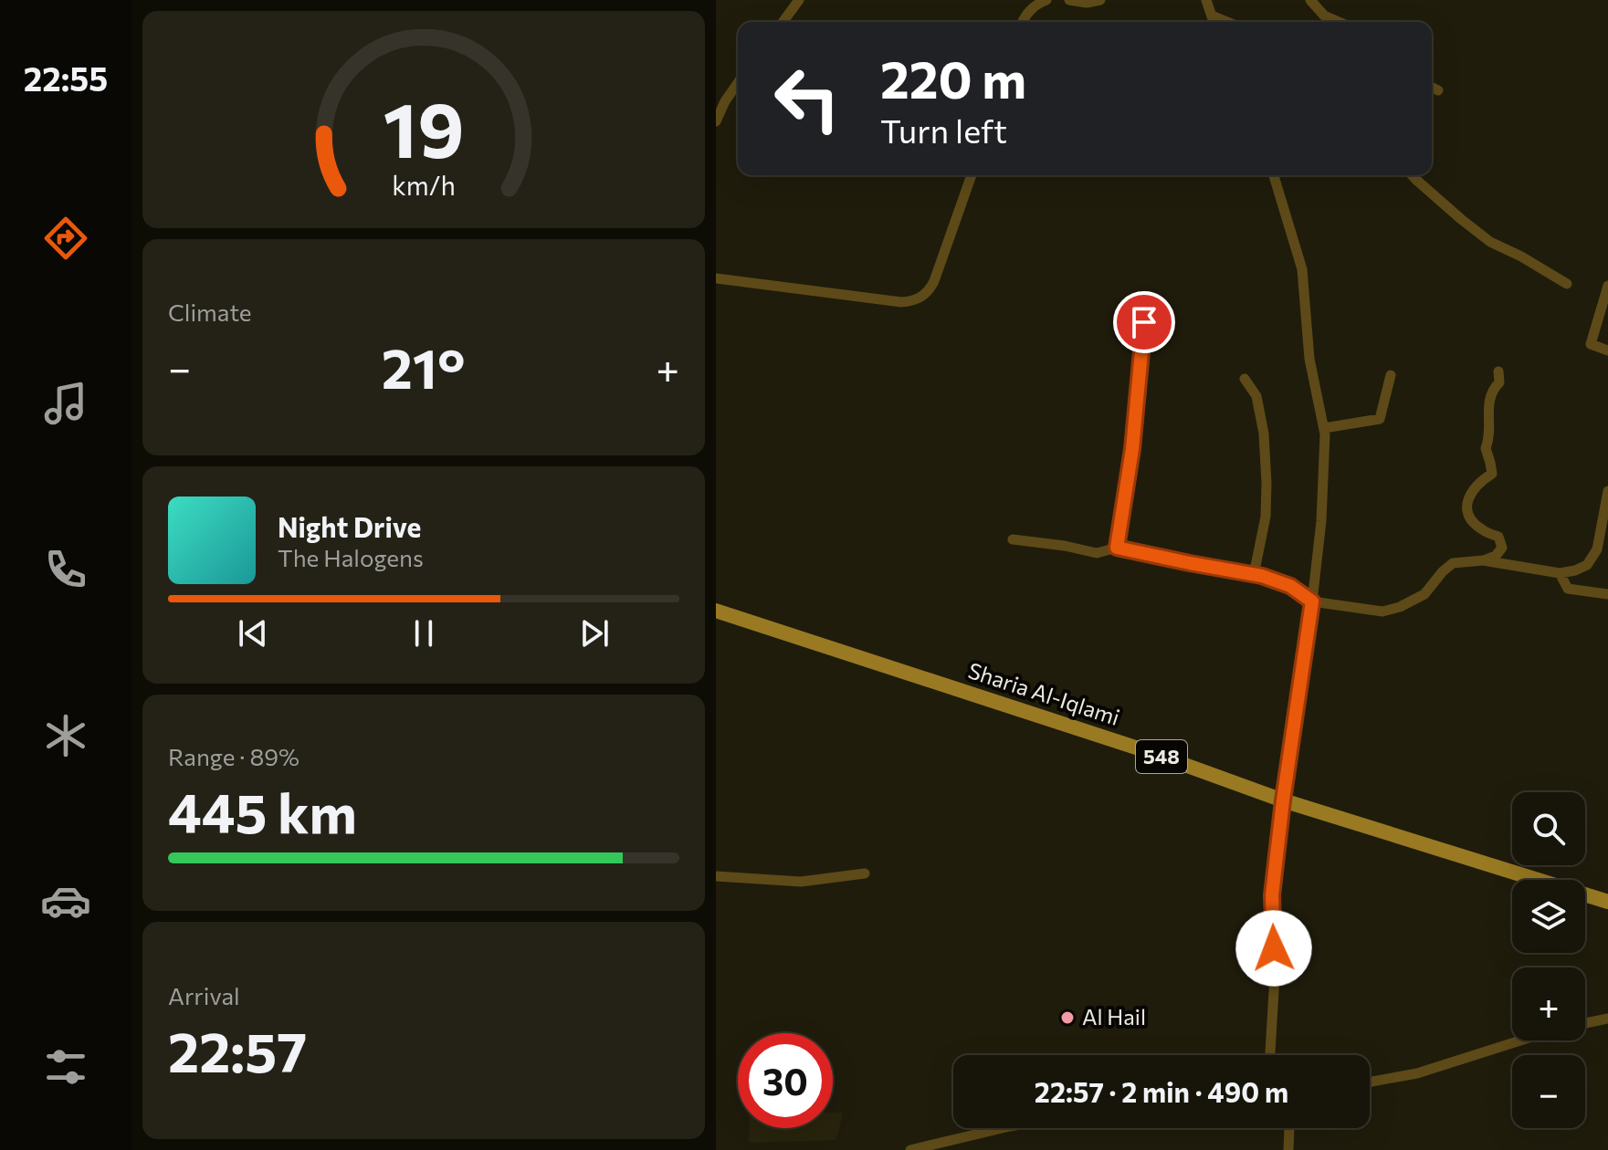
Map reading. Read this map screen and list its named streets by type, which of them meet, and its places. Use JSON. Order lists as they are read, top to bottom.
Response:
{
  "streets": {
    "main road": ["Sharia Al-Iqlami", "548"]
  },
  "places": ["Al Hail"],
  "page": {
    "tabs": "22:55",
    "turn": ["220 m", "Turn left"],
    "tile": [
      "Climate",
      ["Range · 89%", "445 km"],
      ["Arrival", "22:57"]
    ],
    "heat": ["−", "21°", "+"],
    "song": ["Night Drive", "The Halogens"],
    "map_buttons": ["+", "−"],
    "limit": "30",
    "trip": "22:57 · 2 min · 490 m",
    "gauge": ["19", "km/h"]
  }
}
